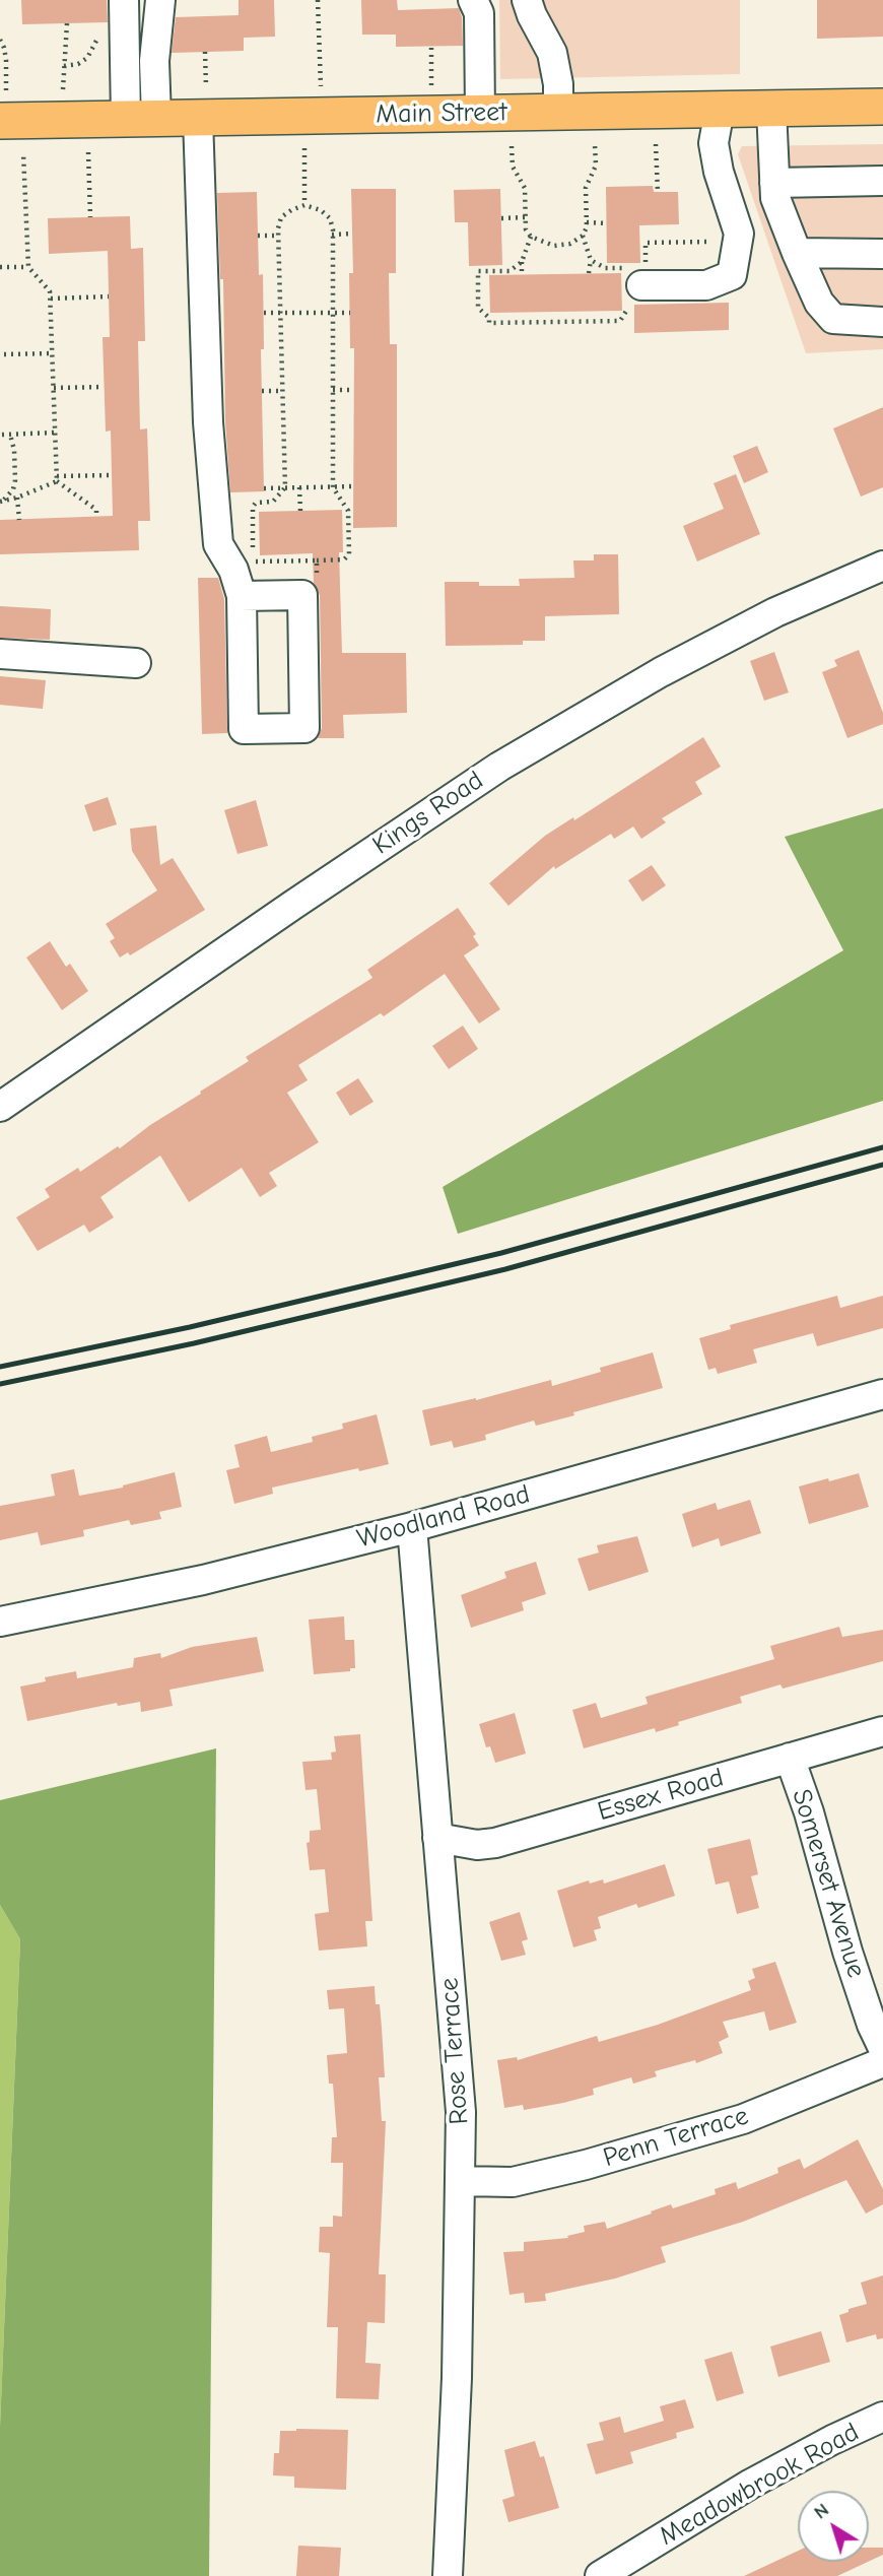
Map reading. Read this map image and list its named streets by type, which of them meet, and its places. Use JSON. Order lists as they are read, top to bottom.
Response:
{
  "streets": {
    "main road": ["Main Street"],
    "street": [
      "Kings Road",
      "Woodland Road",
      "Essex Road",
      "Somerset Avenue",
      "Rose Terrace",
      "Penn Terrace",
      "Meadowbrook Road"
    ]
  },
  "crossings": [
    ["Woodland Road", "Rose Terrace"],
    ["Essex Road", "Somerset Avenue"],
    ["Essex Road", "Rose Terrace"],
    ["Rose Terrace", "Penn Terrace"]
  ],
  "north": "top left"
}
